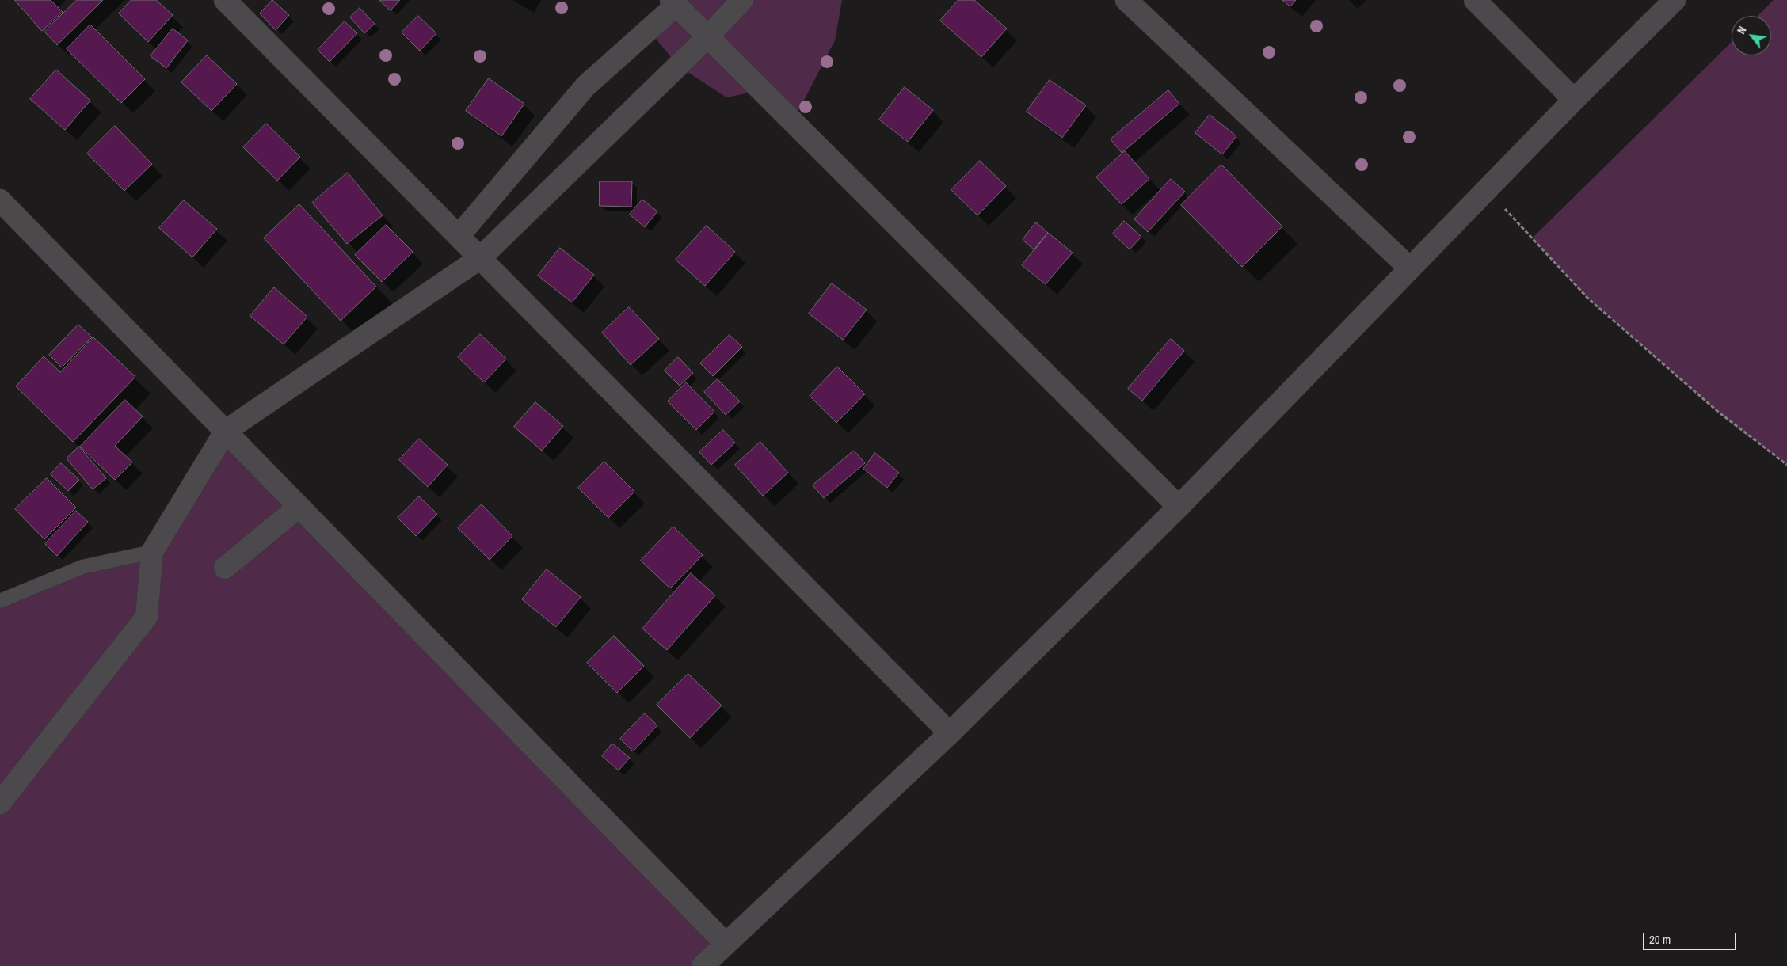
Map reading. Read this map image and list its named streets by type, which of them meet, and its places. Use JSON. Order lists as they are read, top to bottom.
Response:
{
  "scale_bar": "20 m",
  "north": "top left"
}
